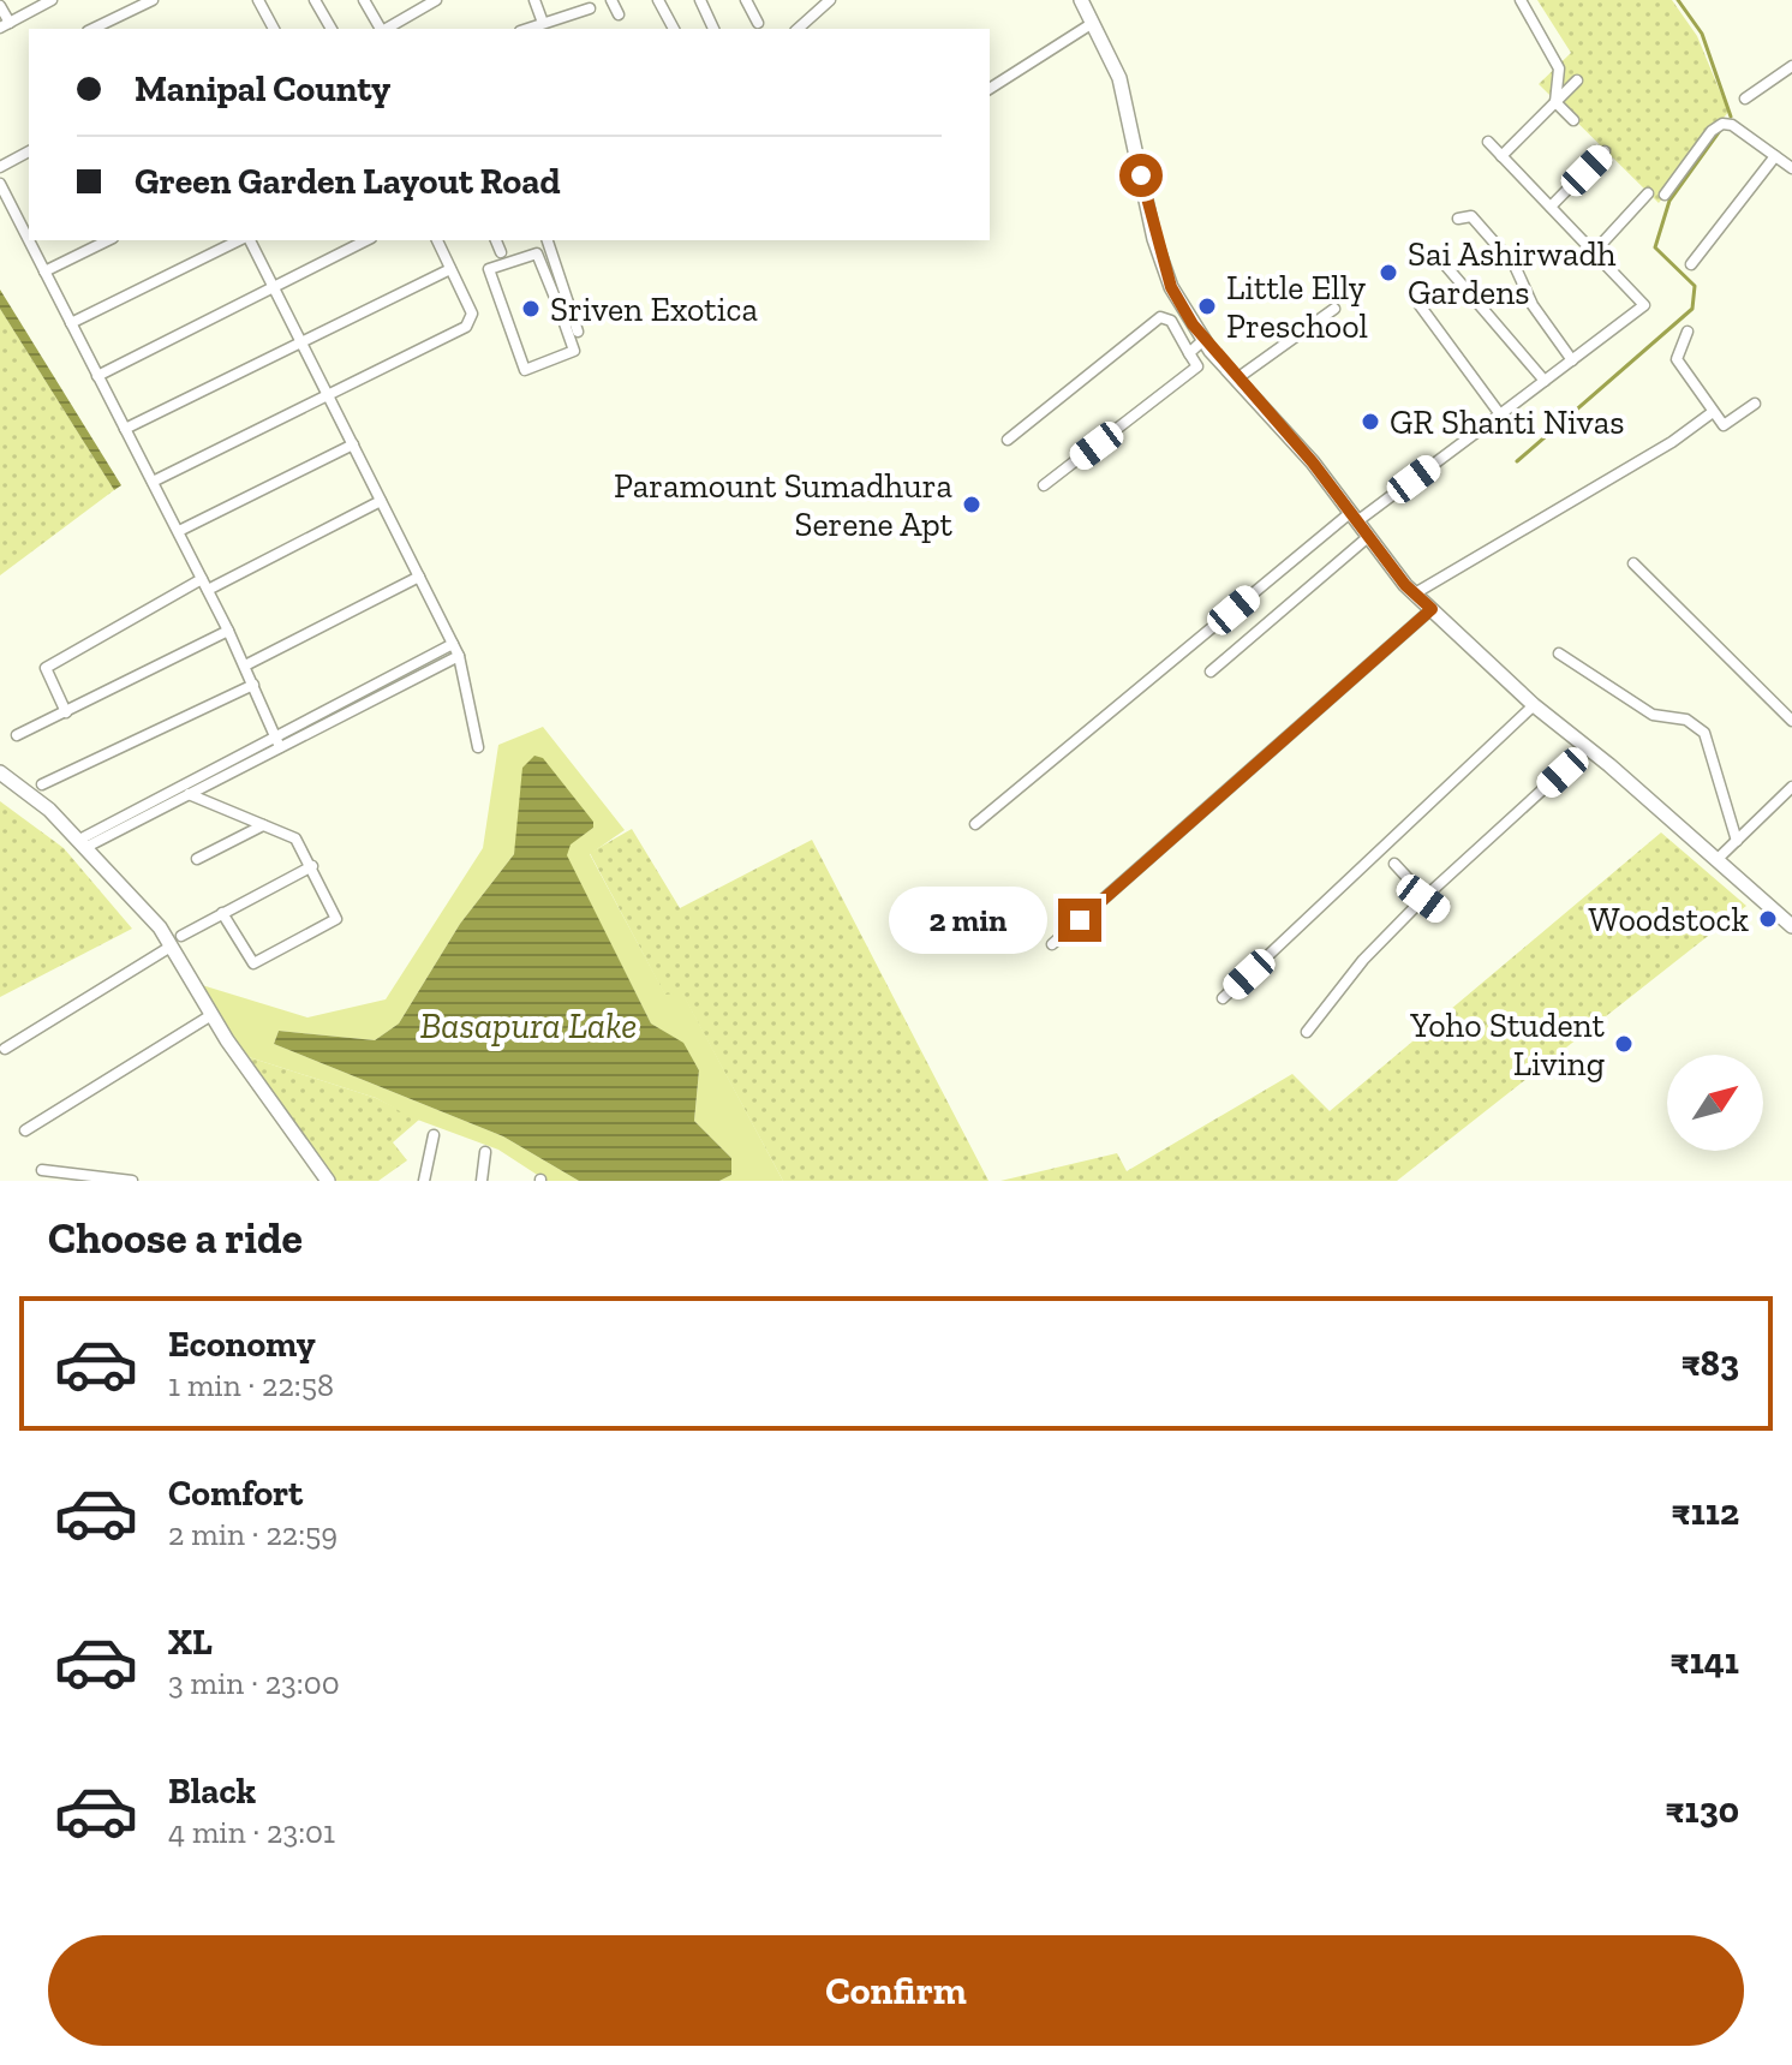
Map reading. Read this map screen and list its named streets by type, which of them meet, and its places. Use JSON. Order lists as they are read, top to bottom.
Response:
{
  "water": ["Basapura Lake"],
  "places": [
    "Sai Ashirwadh Gardens",
    "Little Elly Preschool",
    "Sriven Exotica",
    "GR Shanti Nivas",
    "Paramount Sumadhura Serene Apt",
    "Woodstock",
    "Yoho Student Living"
  ],
  "north": "top right",
  "page": {
    "banner": ["Manipal County", "Green Garden Layout Road"],
    "bubble": "2 min",
    "heading": "Choose a ride",
    "list": [
      {
        "name": "Economy",
        "note": "1 min · 22:58",
        "value": "₹83"
      },
      {
        "name": "Comfort",
        "note": "2 min · 22:59",
        "value": "₹112"
      },
      {
        "name": "XL",
        "note": "3 min · 23:00",
        "value": "₹141"
      },
      {
        "name": "Black",
        "note": "4 min · 23:01",
        "value": "₹130"
      }
    ],
    "buttons": "Confirm"
  }
}
